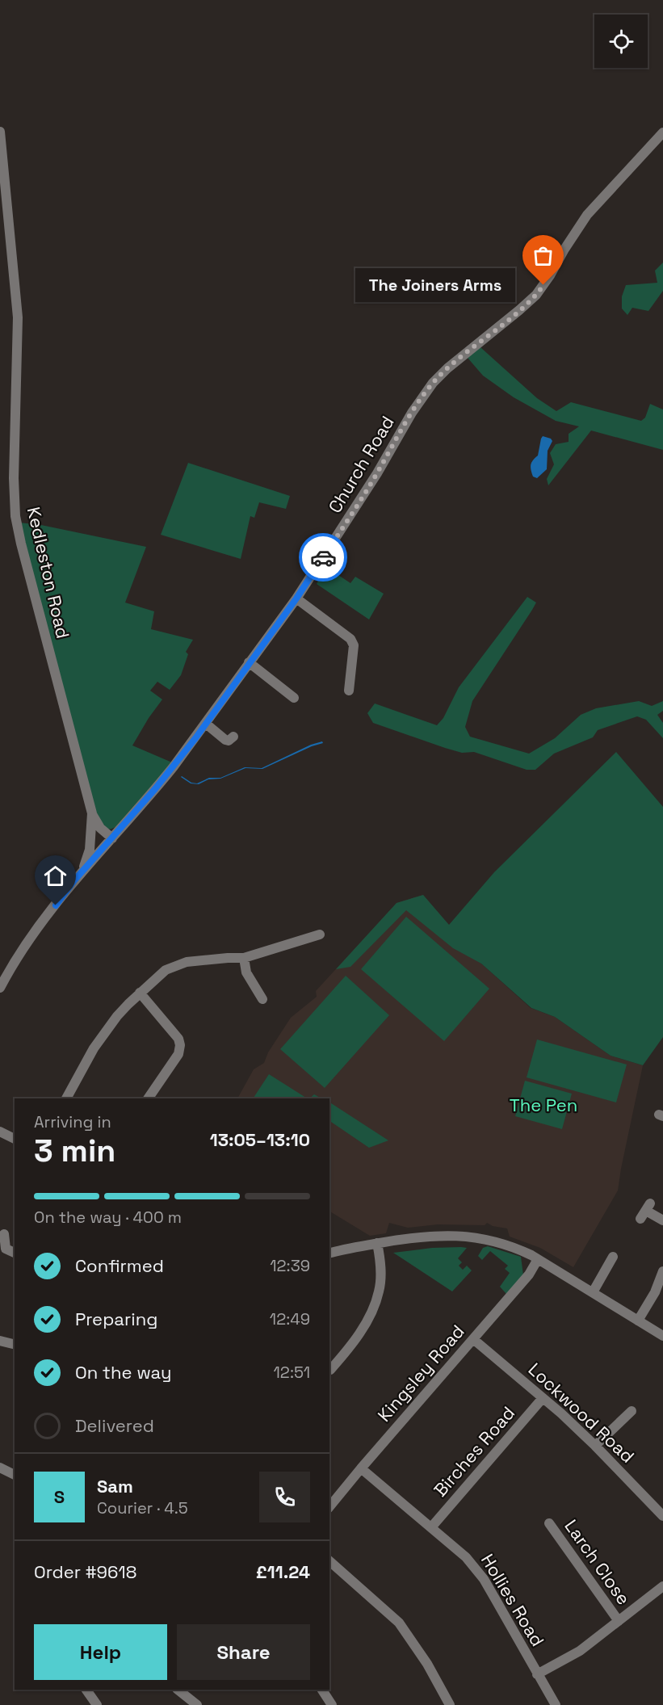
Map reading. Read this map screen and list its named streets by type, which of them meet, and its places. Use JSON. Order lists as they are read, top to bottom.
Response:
{
  "streets": {
    "street": [
      "Church Road",
      "Kedleston Road",
      "Kingsley Road",
      "Lockwood Road",
      "Birches Road",
      "Larch Close",
      "Hollies Road"
    ]
  },
  "crossings": [
    ["Church Road", "Kedleston Road"],
    ["Kingsley Road", "Lockwood Road"],
    ["Kingsley Road", "Hollies Road"],
    ["Lockwood Road", "Birches Road"],
    ["Birches Road", "Hollies Road"]
  ],
  "parks": ["The Pen"],
  "places": ["The Joiners Arms"],
  "page": {
    "bubble": "The Joiners Arms",
    "heading": ["3 min", "Arriving in", "13:05–13:10"],
    "panel": [
      "Sam",
      "Courier · 4.5",
      "Order #9618",
      "£11.24"
    ],
    "bar": "On the way · 400 m",
    "list": [
      ["Confirmed", "12:39"],
      ["Preparing", "12:49"],
      ["On the way", "12:51"],
      "Delivered"
    ],
    "round": "S",
    "buttons": ["Help", "Share"]
  }
}
